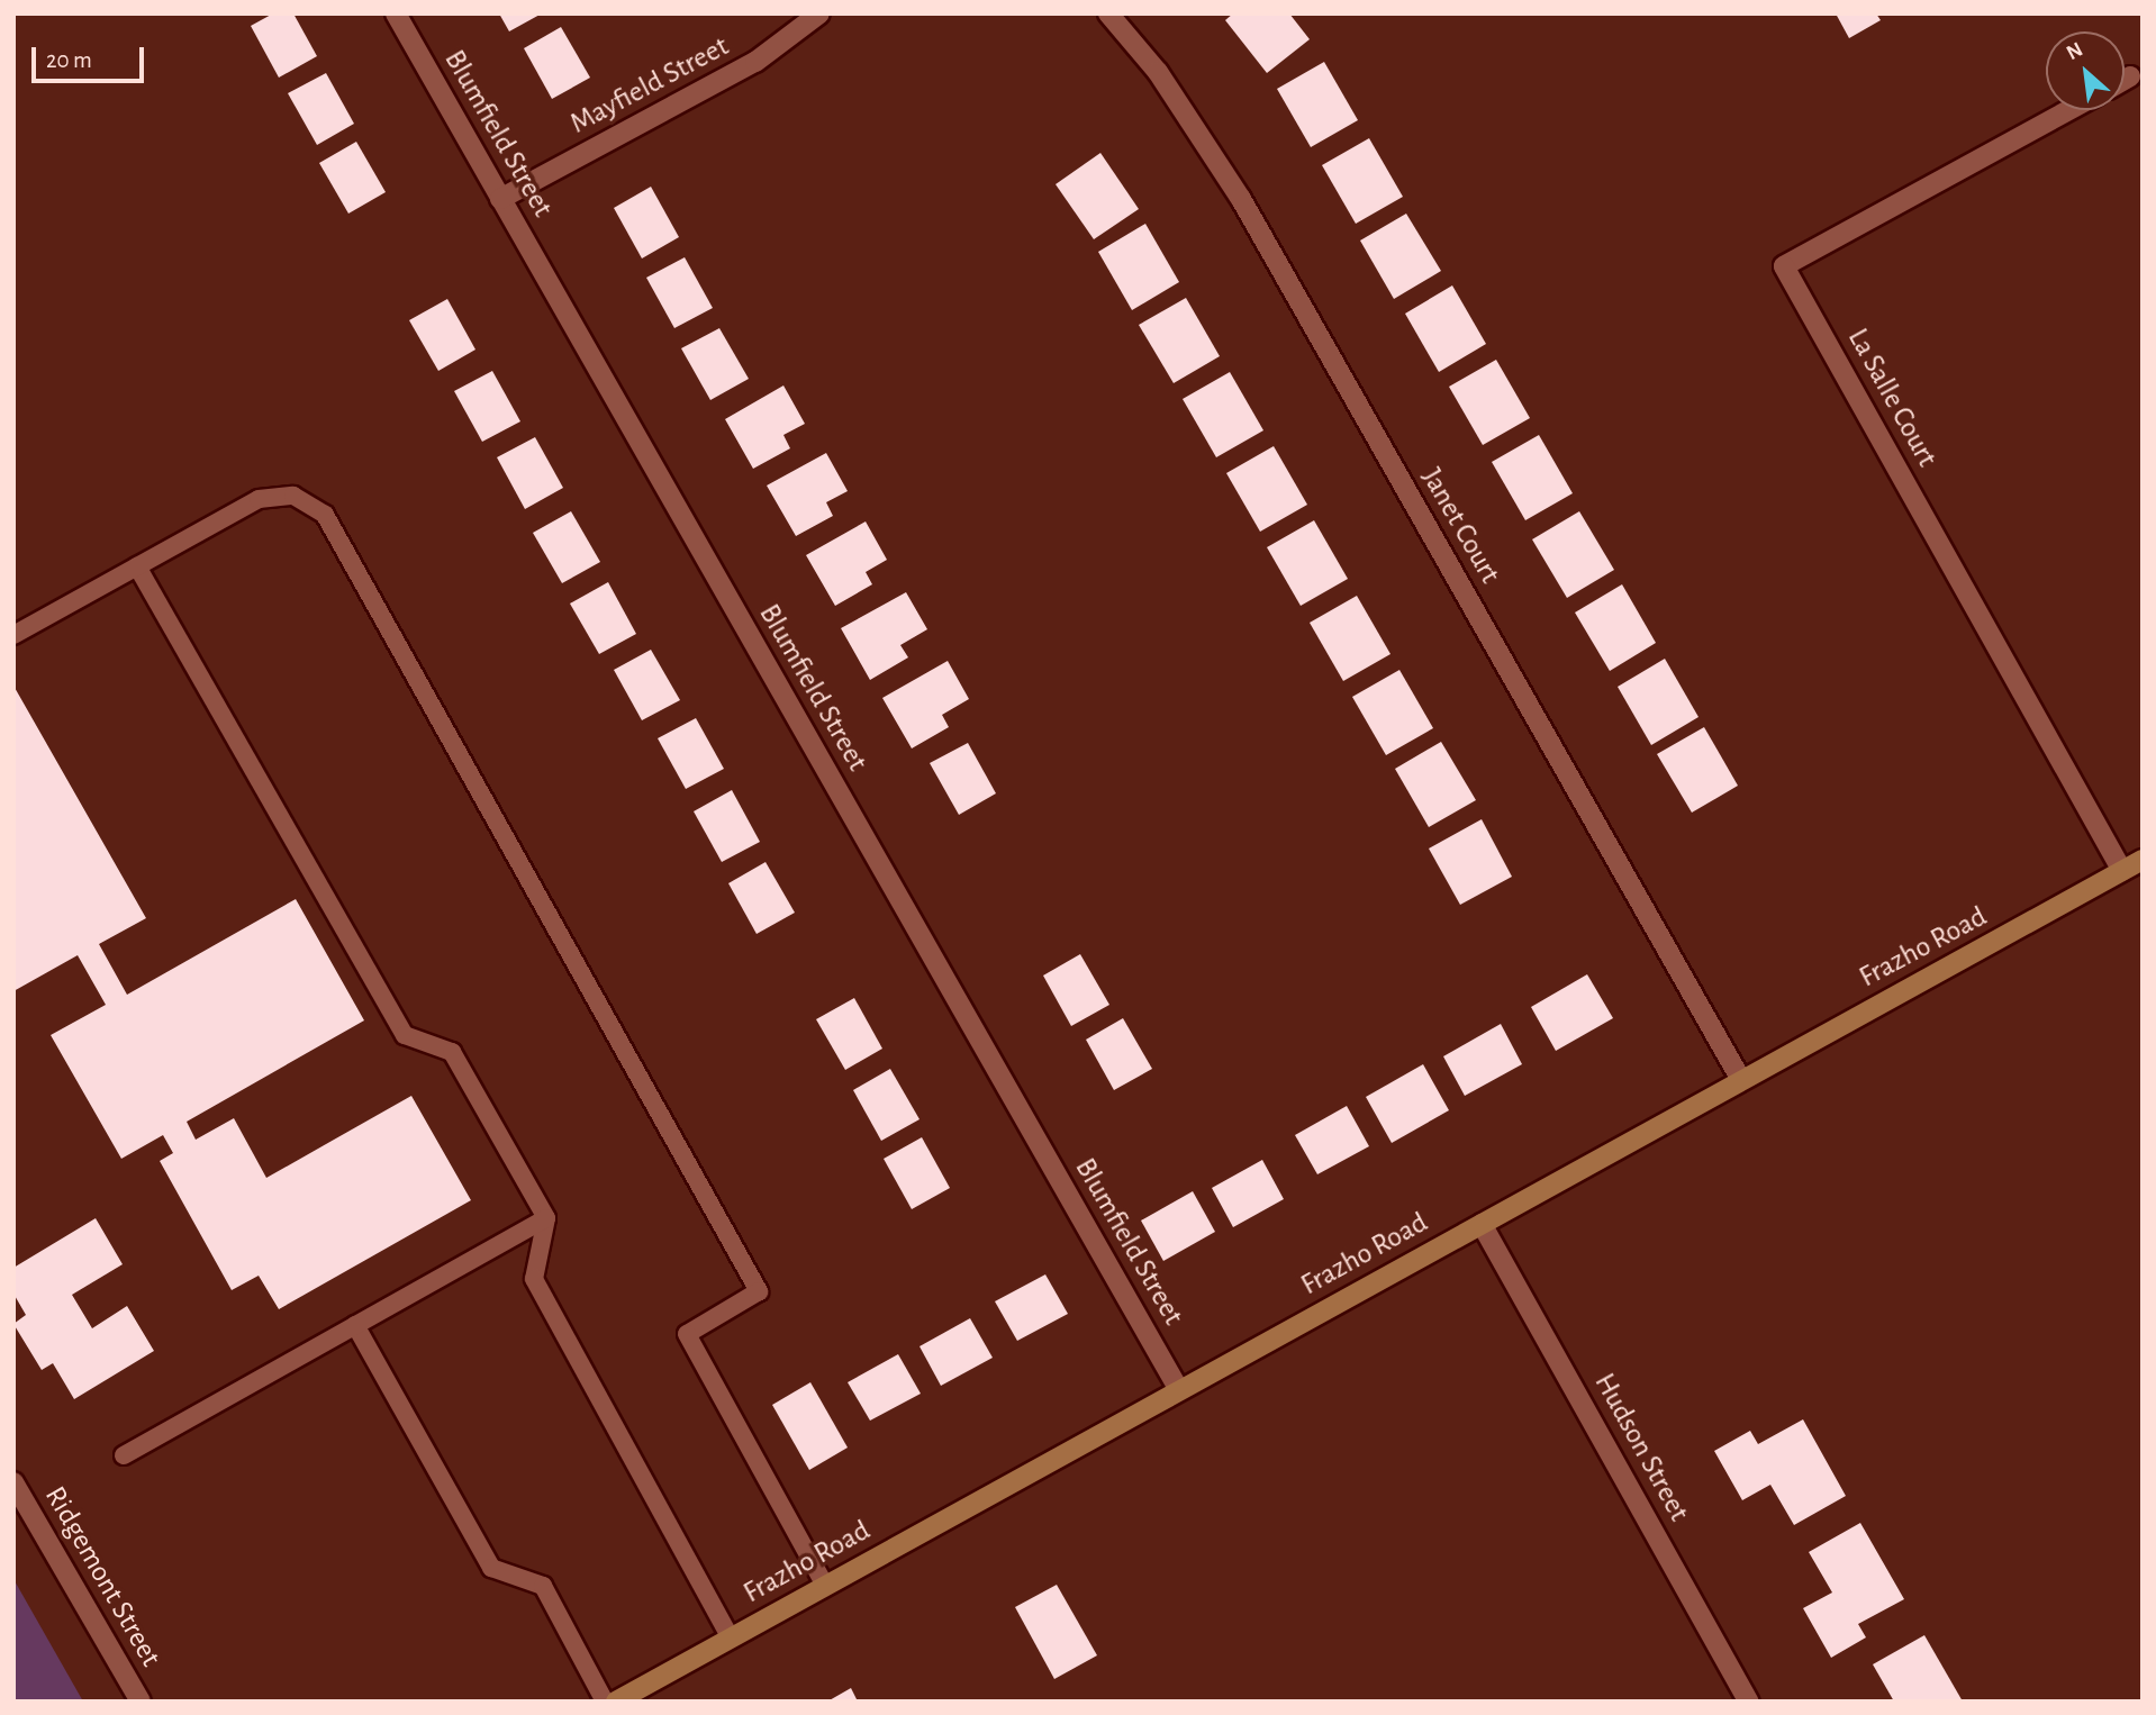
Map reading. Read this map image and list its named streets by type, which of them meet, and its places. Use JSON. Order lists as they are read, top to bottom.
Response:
{
  "streets": {
    "street": [
      "Mayfield Street",
      "Blumfield Street",
      "La Salle Court",
      "Janet Court",
      "Frazho Road",
      "Hudson Street",
      "Ridgemont Street"
    ]
  },
  "crossings": [
    ["Mayfield Street", "Blumfield Street"],
    ["Blumfield Street", "Frazho Road"],
    ["La Salle Court", "Frazho Road"],
    ["Janet Court", "Frazho Road"],
    ["Frazho Road", "Hudson Street"]
  ],
  "scale_bar": "20 m",
  "north": "top left"
}
